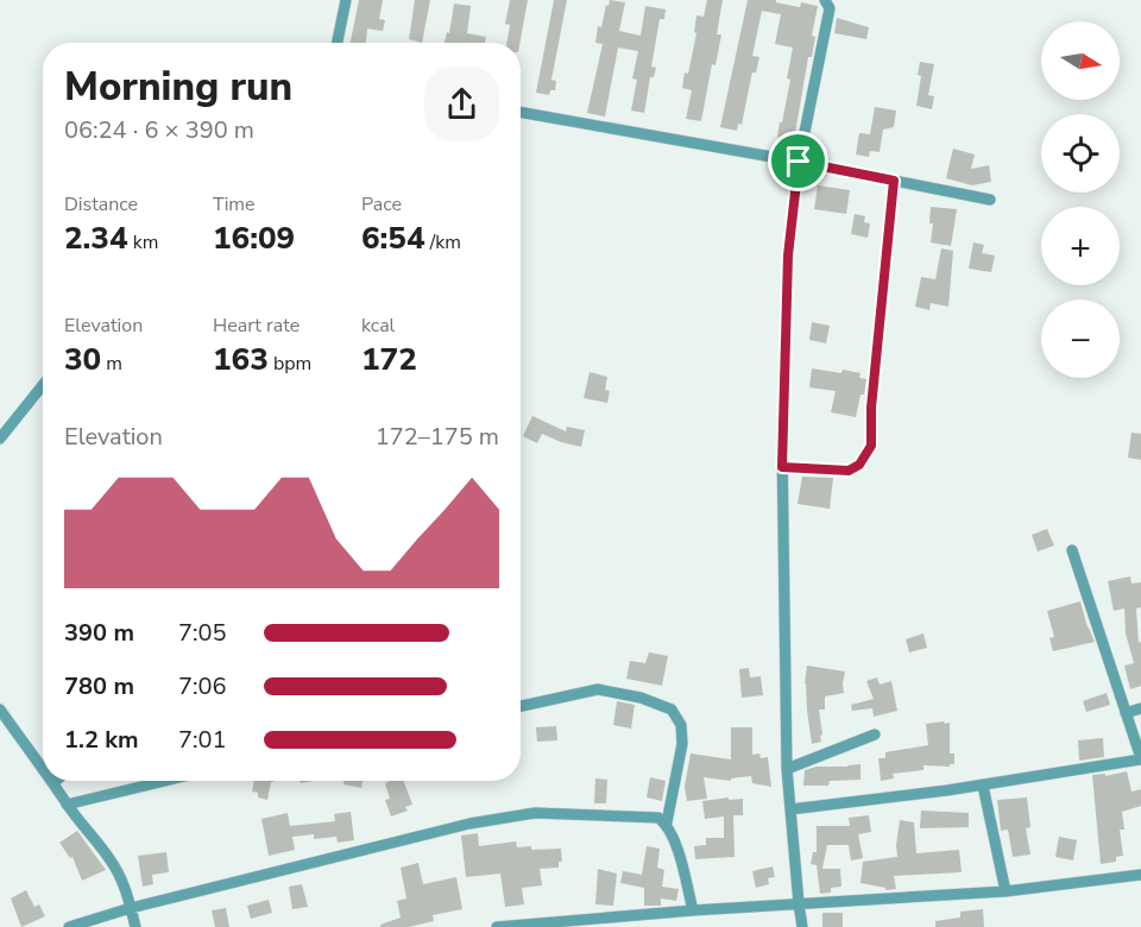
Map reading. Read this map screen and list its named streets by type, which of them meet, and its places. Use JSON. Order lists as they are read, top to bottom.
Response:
{
  "north": "right",
  "page": {
    "map_buttons": ["+", "−"],
    "heading": ["Morning run", "06:24 · 6 × 390 m"],
    "stats": [
      ["Distance", "2.34 km"],
      ["Time", "16:09"],
      ["Pace", "6:54 /km"],
      ["Elevation", "30 m"],
      ["Heart rate", "163 bpm"],
      ["kcal", "172"]
    ],
    "chart": ["Elevation", "172–175 m"],
    "list": [
      {
        "name": "390 m",
        "note": "7:05"
      },
      {
        "name": "780 m",
        "note": "7:06"
      },
      {
        "name": "1.2 km",
        "note": "7:01"
      }
    ]
  }
}
